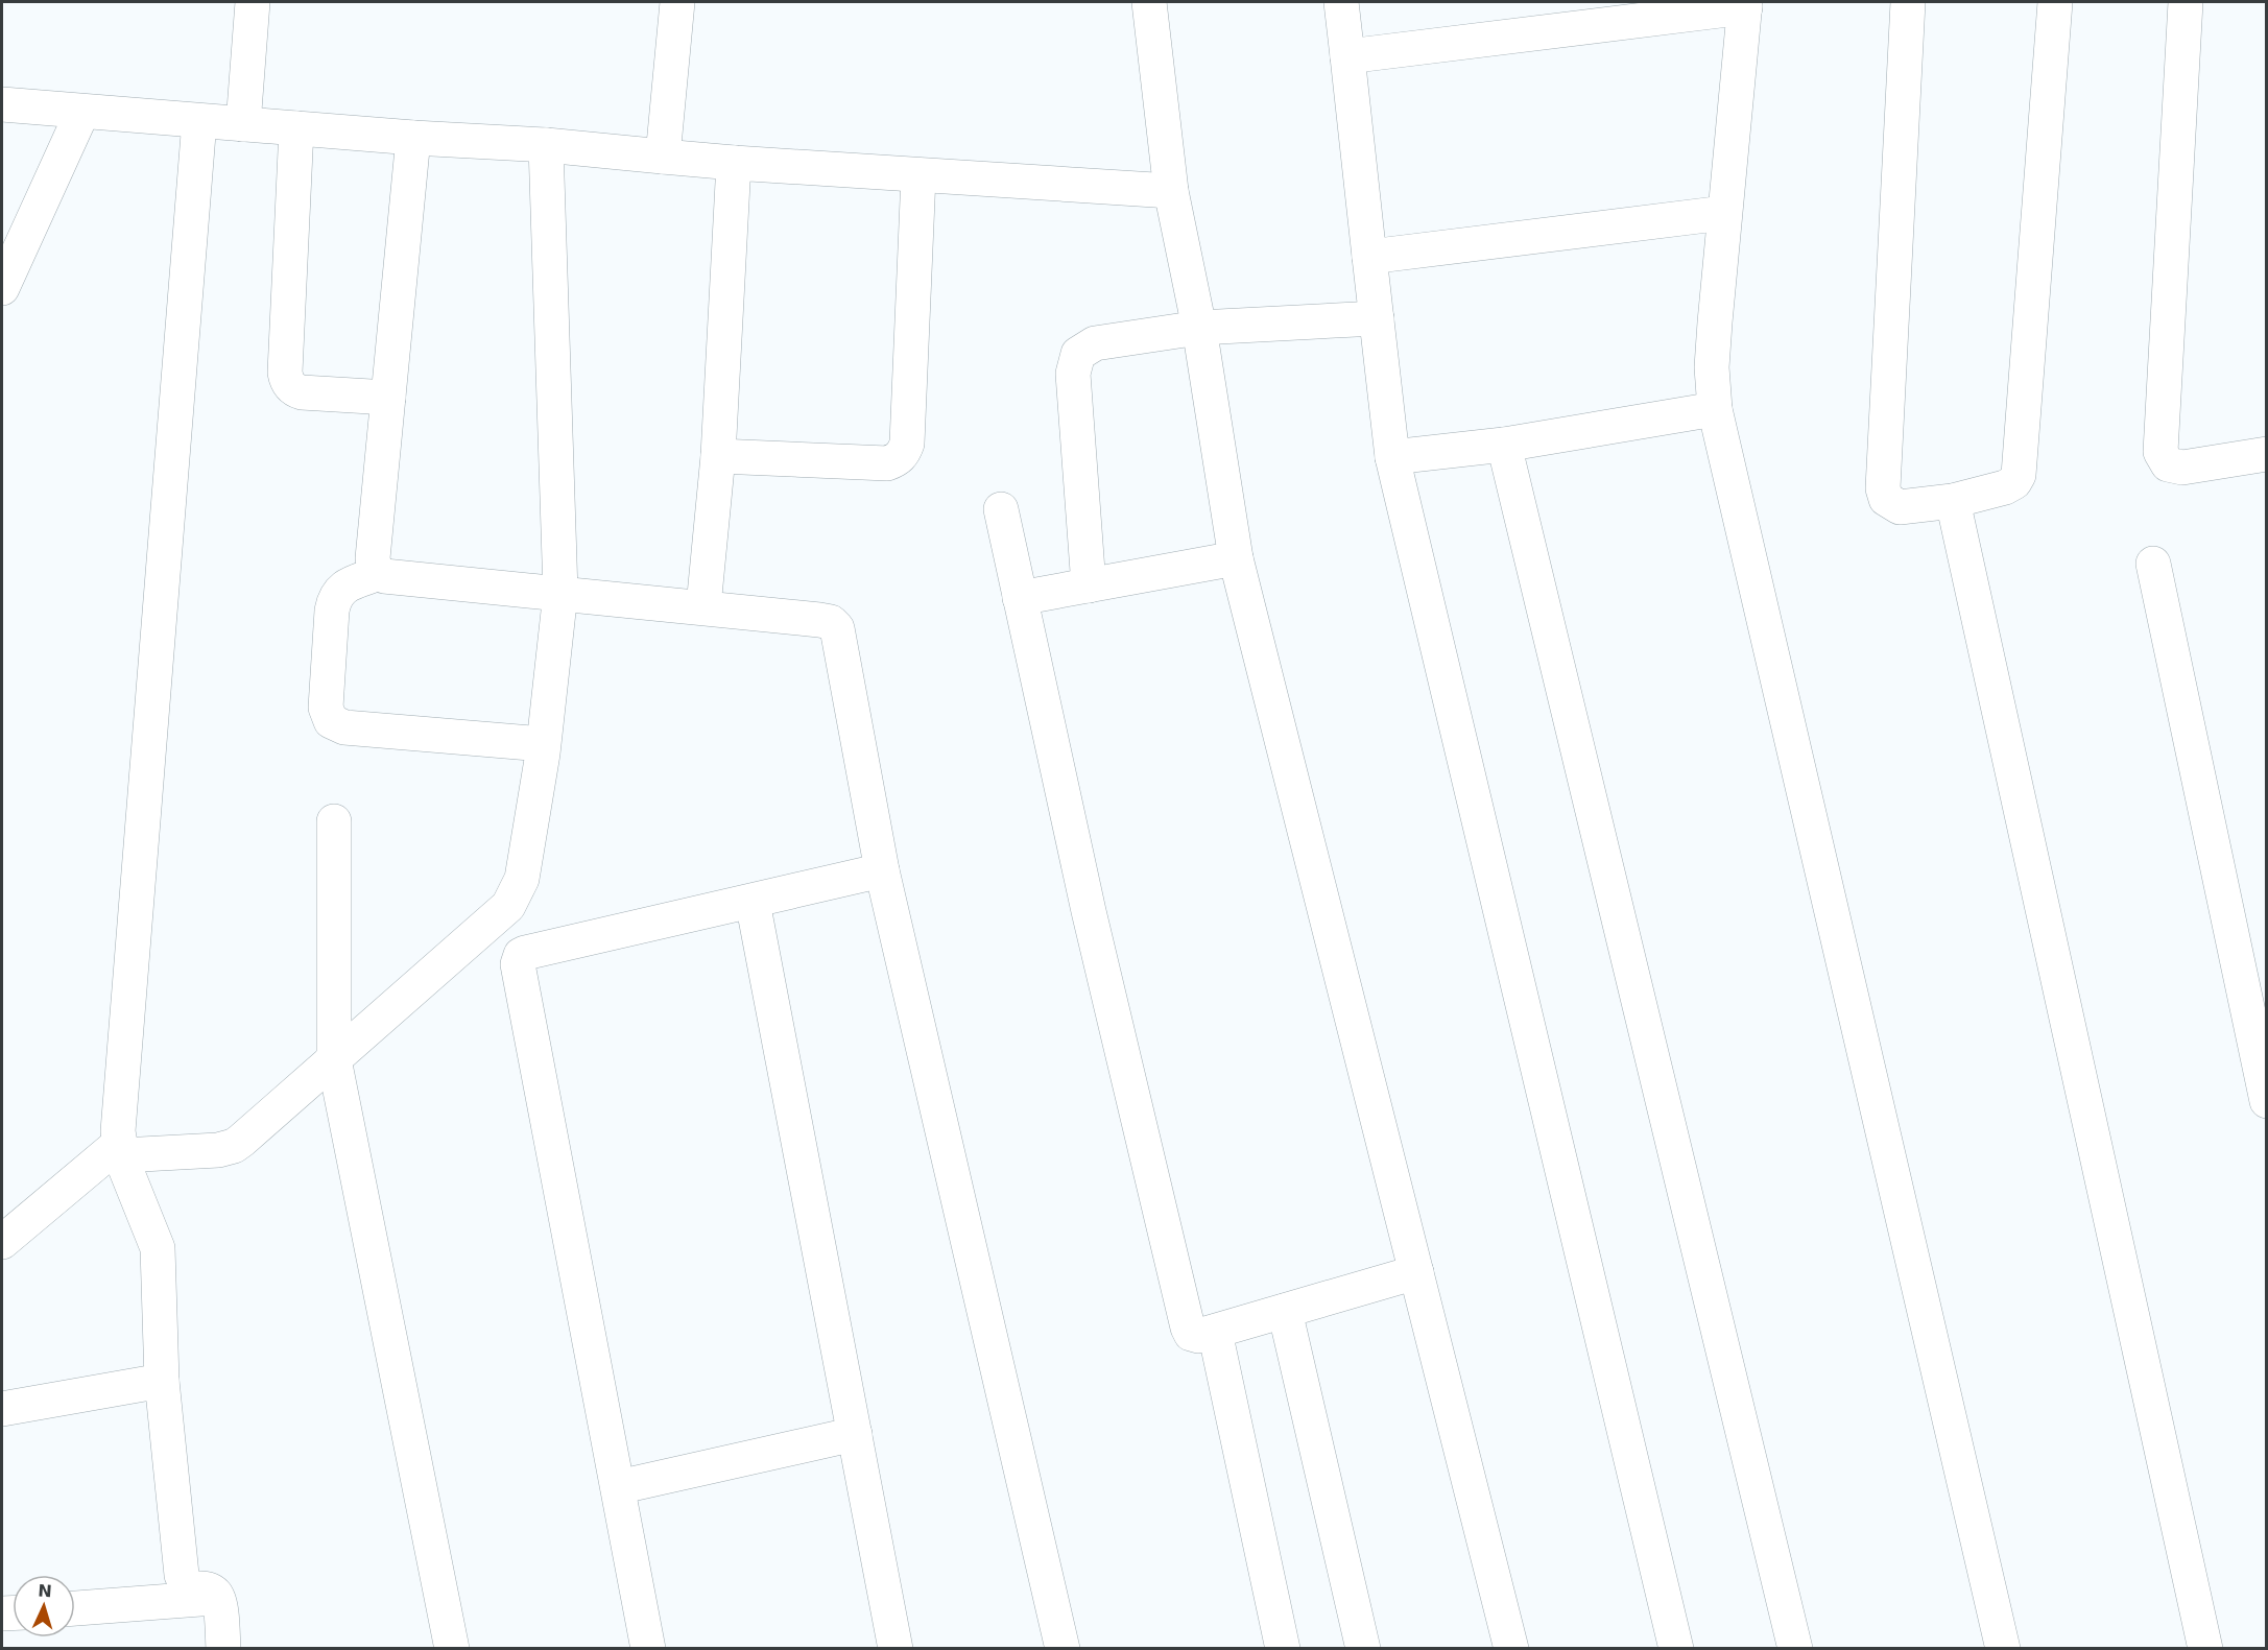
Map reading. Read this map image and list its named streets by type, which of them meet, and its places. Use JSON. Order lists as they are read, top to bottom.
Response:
{
  "north": "top"
}
